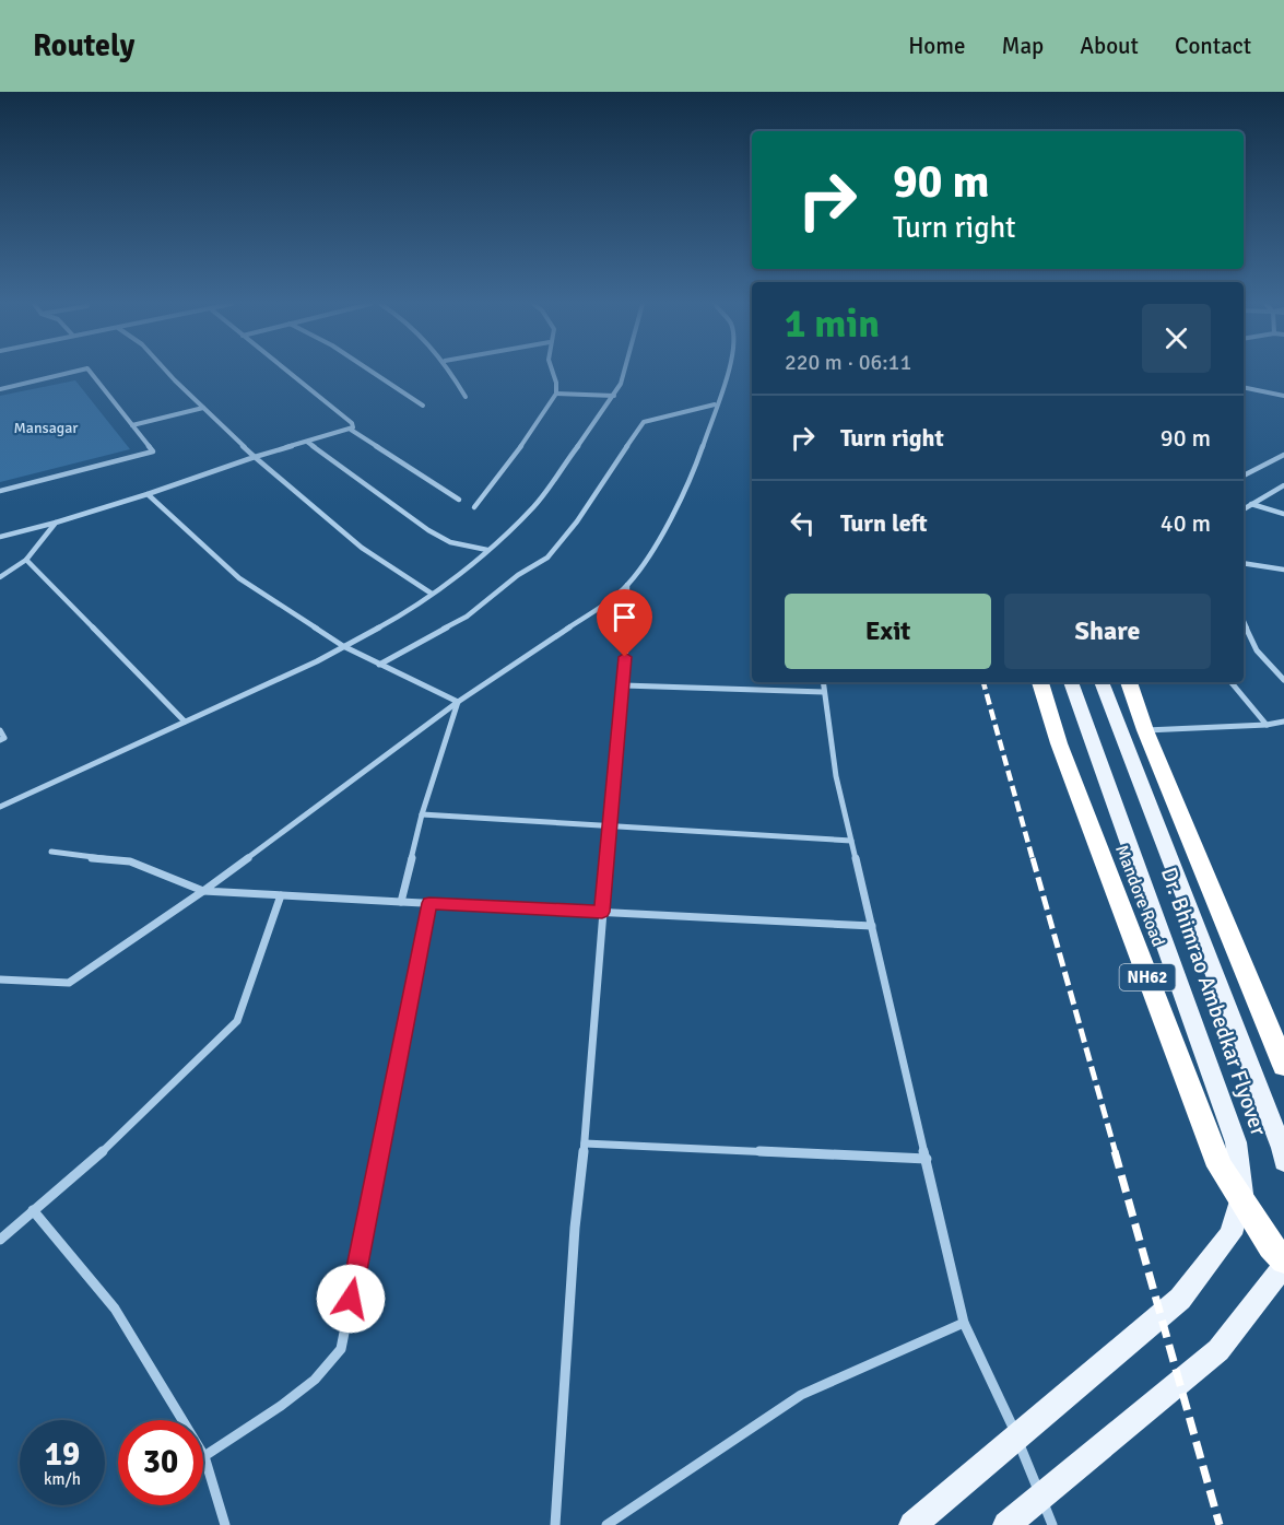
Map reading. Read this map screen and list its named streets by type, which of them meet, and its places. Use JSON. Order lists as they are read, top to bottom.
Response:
{
  "streets": {
    "highway": ["Mandore Road", "NH62"],
    "main road": ["Dr. Bhimrao Ambedkar Flyover"]
  },
  "parks": ["Mansagar"],
  "page": {
    "header": "Routely",
    "nav": [
      "Home",
      "Map",
      "About",
      "Contact"
    ],
    "turn": ["90 m", "Turn right"],
    "heading": ["1 min", "220 m · 06:11"],
    "list": [
      {
        "name": "Turn right",
        "value": "90 m"
      },
      {
        "name": "Turn left",
        "value": "40 m"
      }
    ],
    "buttons": ["Exit", "Share"],
    "speed": "19 km/h",
    "limit": "30"
  }
}
